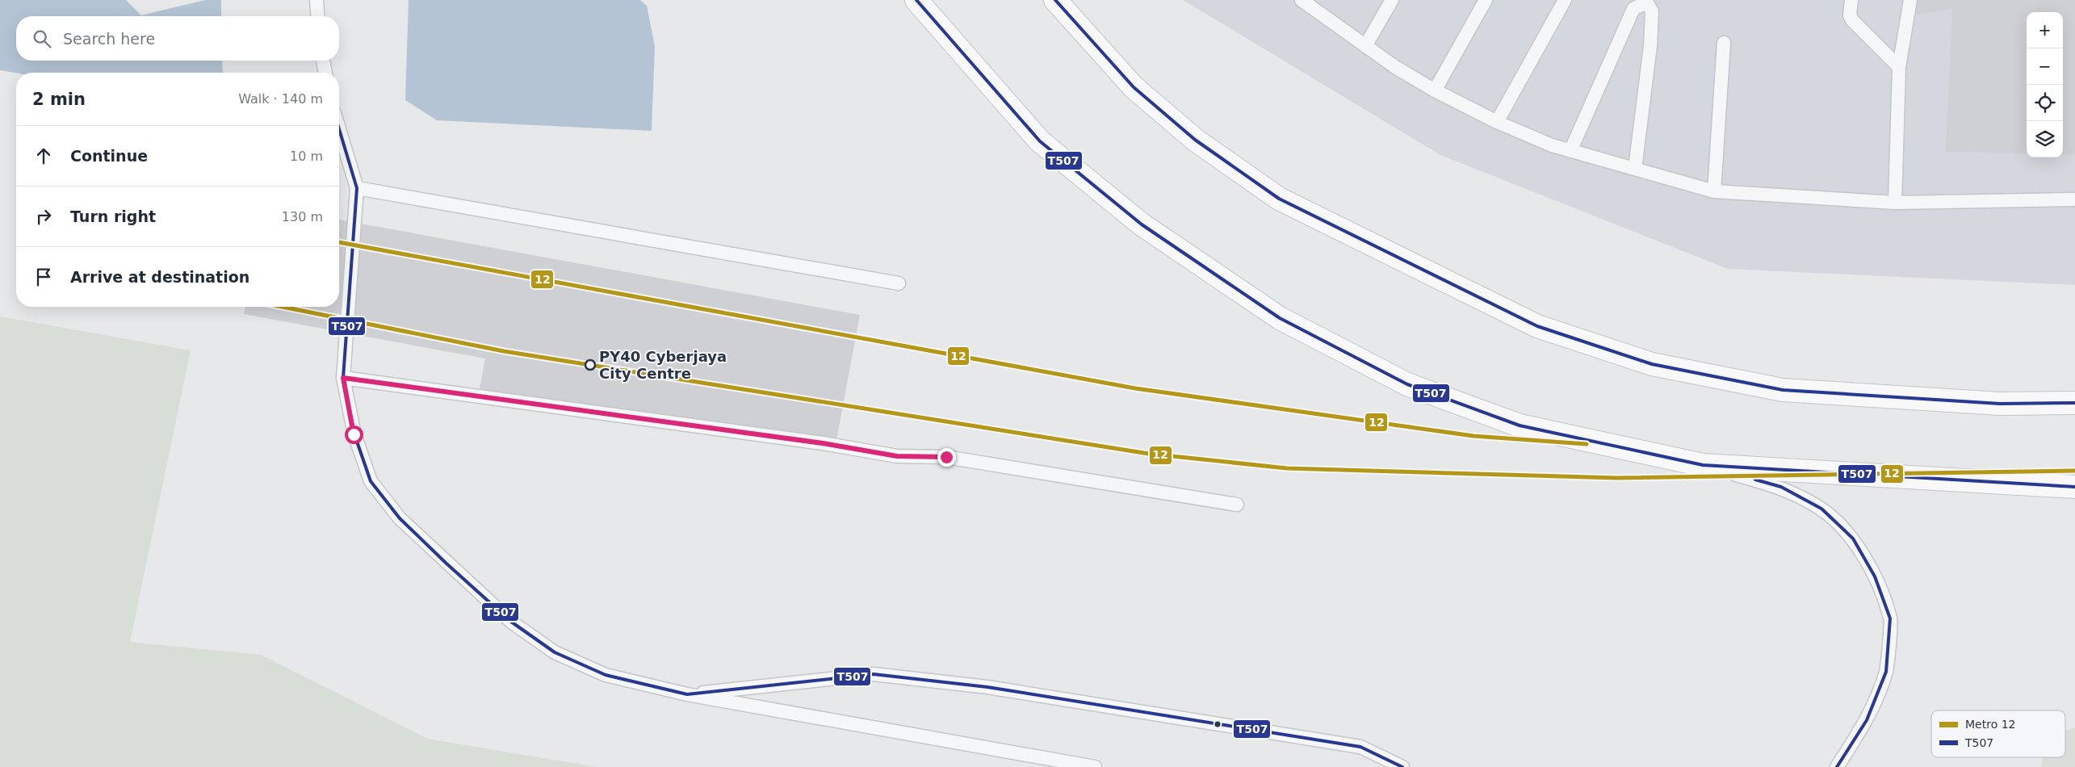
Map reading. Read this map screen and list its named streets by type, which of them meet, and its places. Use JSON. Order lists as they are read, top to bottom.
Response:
{
  "places": ["PY40 Cyberjaya City Centre"],
  "lines": ["transit line T507", "metro line 12"],
  "legend": ["Metro 12", "T507"],
  "page": {
    "map_buttons": ["+", "−"],
    "search": "Search here",
    "heading": ["2 min", "Walk · 140 m"],
    "list": [
      ["Continue", "10 m"],
      ["Turn right", "130 m"],
      "Arrive at destination"
    ]
  }
}
